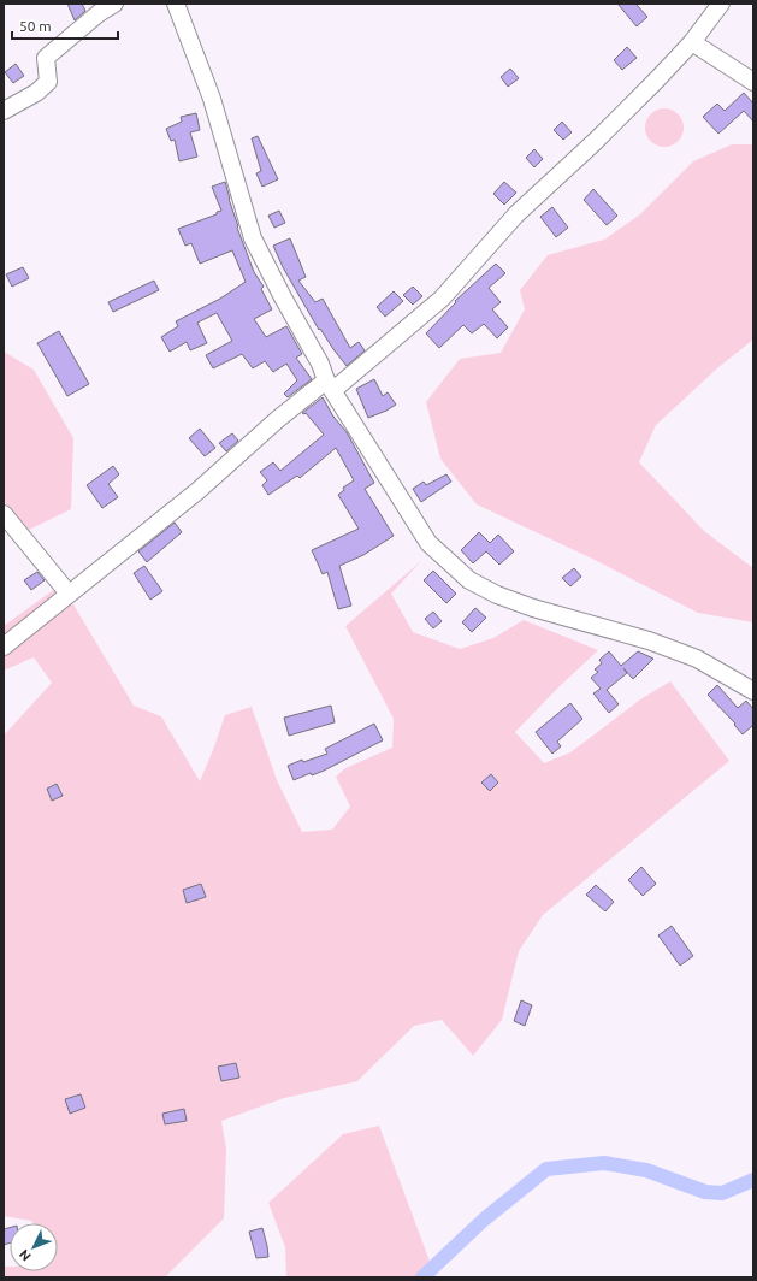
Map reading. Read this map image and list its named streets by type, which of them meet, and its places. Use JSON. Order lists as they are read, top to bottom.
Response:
{
  "scale_bar": "50 m",
  "north": "bottom left"
}
